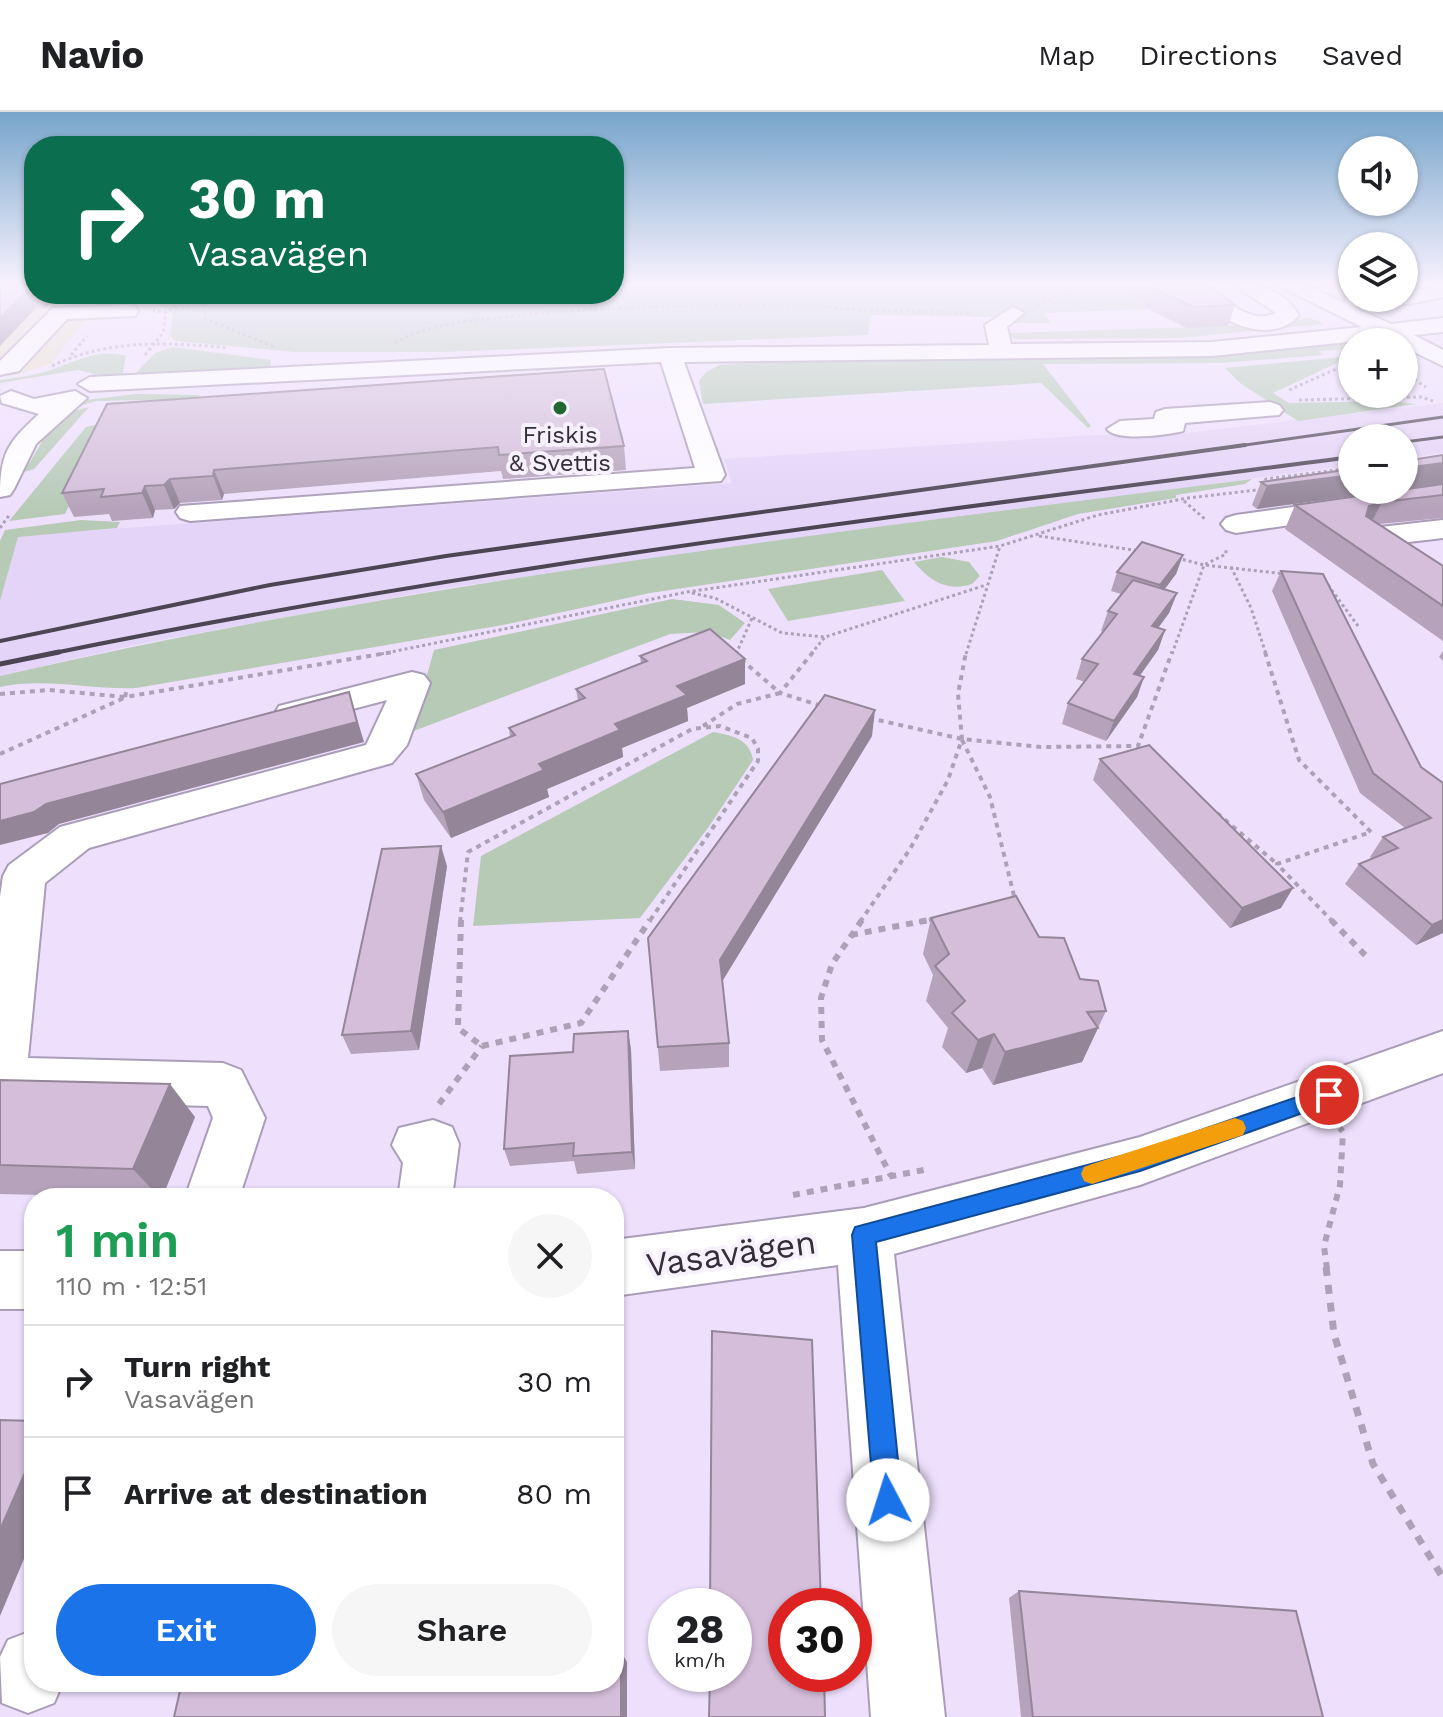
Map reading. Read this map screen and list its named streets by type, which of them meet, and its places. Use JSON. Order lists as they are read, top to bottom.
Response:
{
  "streets": {
    "street": ["Vasavägen"]
  },
  "places": ["Friskis & Svettis"],
  "page": {
    "header": "Navio",
    "nav": ["Map", "Directions", "Saved"],
    "map_buttons": ["+", "−"],
    "turn": ["30 m", "Vasavägen"],
    "heading": ["1 min", "110 m · 12:51"],
    "list": [
      {
        "name": "Turn right",
        "note": "Vasavägen",
        "value": "30 m"
      },
      {
        "name": "Arrive at destination",
        "value": "80 m"
      }
    ],
    "buttons": ["Exit", "Share"],
    "speed": "28 km/h",
    "limit": "30"
  }
}
